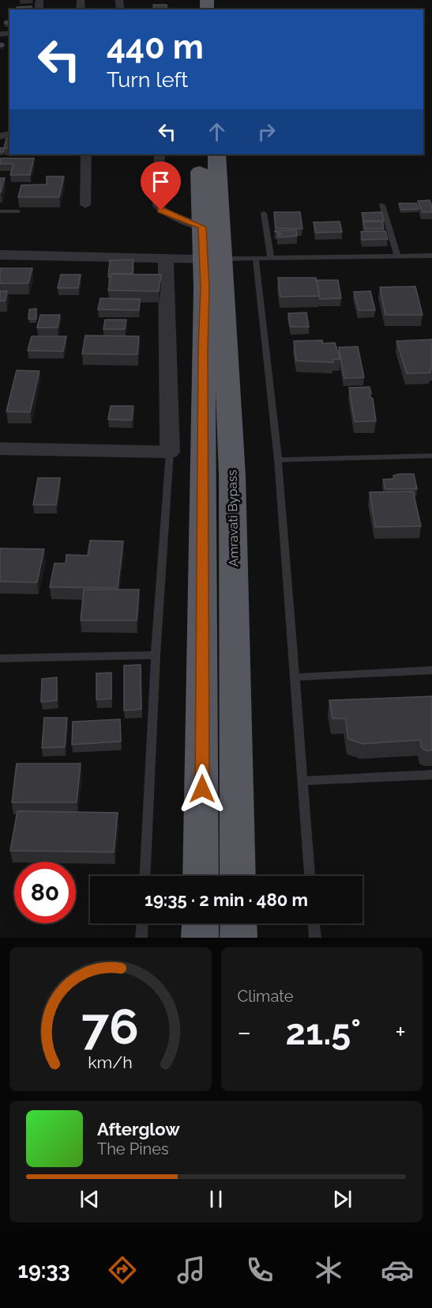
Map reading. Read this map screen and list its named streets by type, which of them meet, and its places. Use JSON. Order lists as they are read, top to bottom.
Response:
{
  "streets": {
    "highway": ["Amravati Bypass"]
  },
  "page": {
    "turn": ["440 m", "Turn left"],
    "limit": "80",
    "trip": "19:35 · 2 min · 480 m",
    "tile": "Climate",
    "heat": ["−", "21.5°", "+"],
    "song": ["Afterglow", "The Pines"],
    "tabs": "19:33",
    "gauge": ["76", "km/h"]
  }
}
